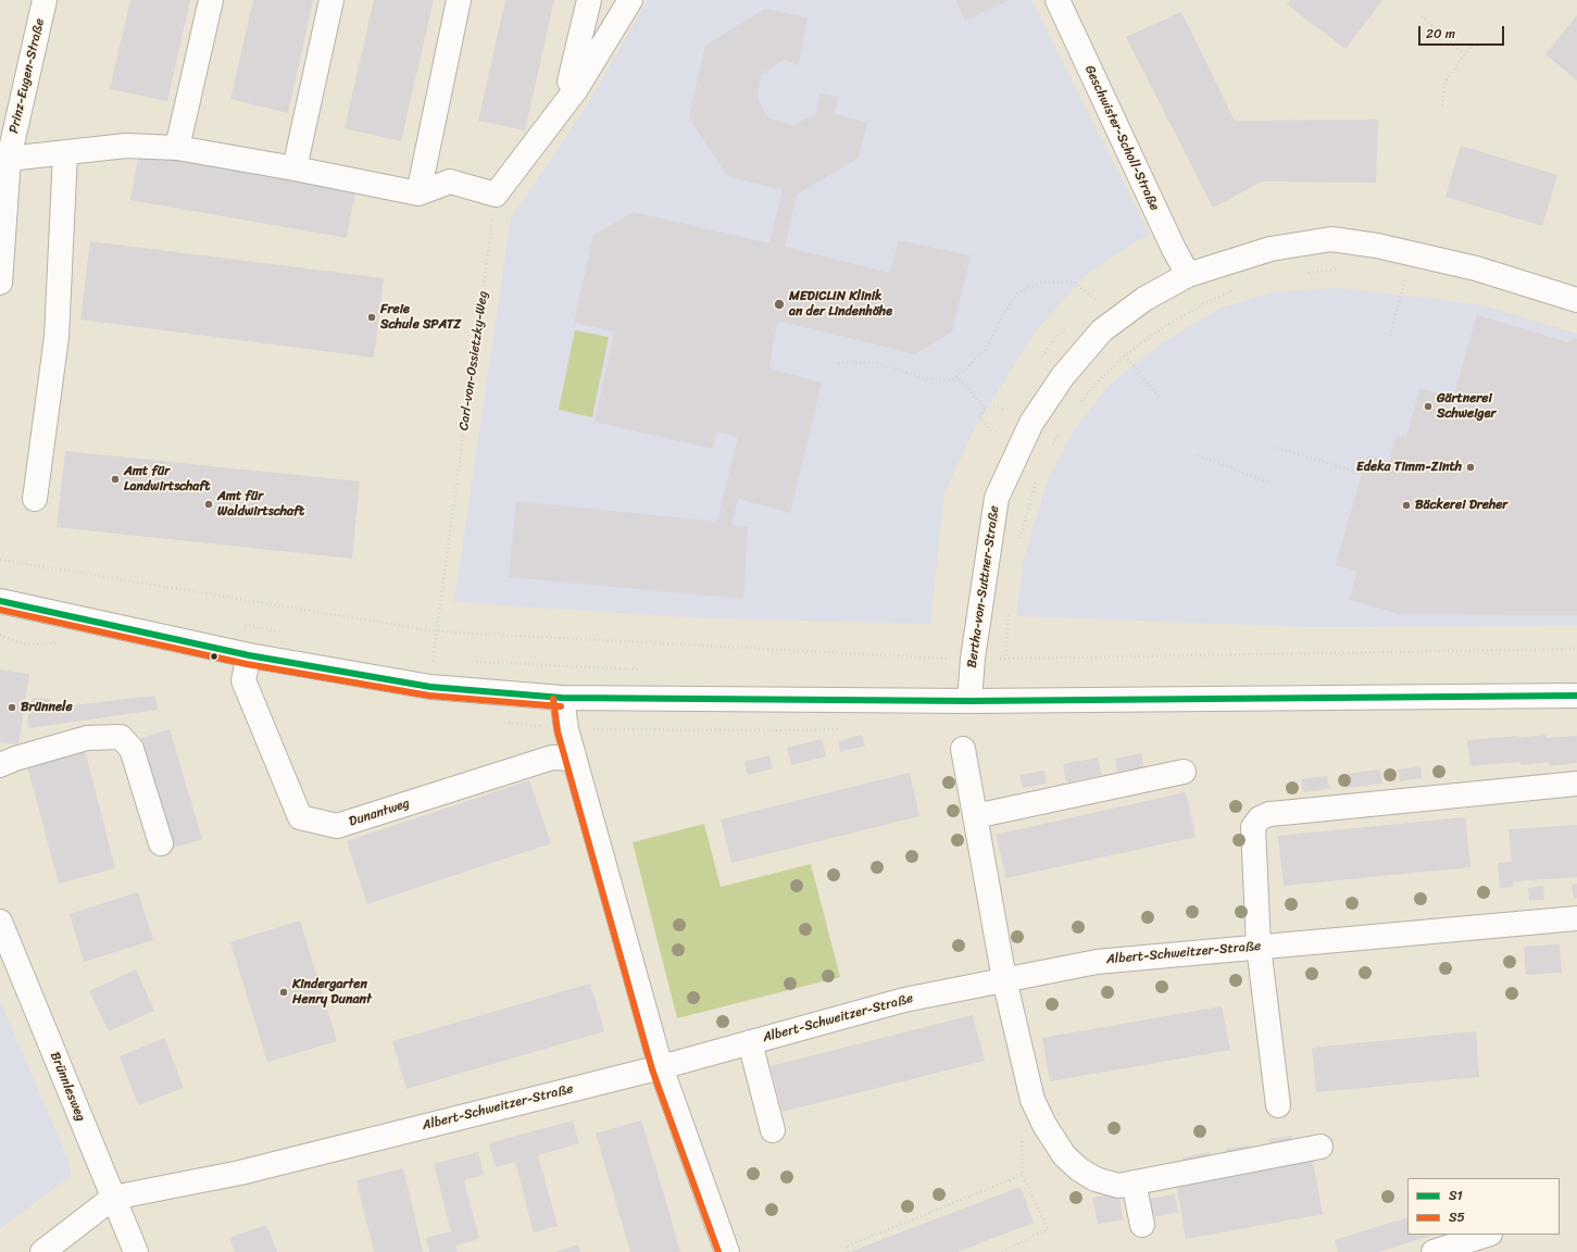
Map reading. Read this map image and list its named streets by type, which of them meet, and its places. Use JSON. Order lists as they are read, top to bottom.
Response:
{
  "streets": {
    "street": [
      "Prinz-Eugen-Straße",
      "Geschwister-Scholl-Straße",
      "Bertha-von-Suttner-Straße",
      "Dunantweg",
      "Albert-Schweitzer-Straße",
      "Brünnlesweg"
    ],
    "path": ["Carl-von-Ossietzky-Weg"]
  },
  "crossings": [
    ["Geschwister-Scholl-Straße", "Bertha-von-Suttner-Straße"],
    ["Albert-Schweitzer-Straße", "Brünnlesweg"]
  ],
  "places": [
    "MEDICLIN Klinik an der Lindenhöhe",
    "Freie Schule SPATZ",
    "Gärtnerei Schweiger",
    "Edeka Timm-Zinth",
    "Amt für Landwirtschaft",
    "Amt für Waldwirtschaft",
    "Bäckerei Dreher",
    "Brünnele",
    "Kindergarten Henry Dunant"
  ],
  "lines": ["transit line S1", "transit line S5"],
  "legend": ["S1", "S5"],
  "scale_bar": "20 m"
}
